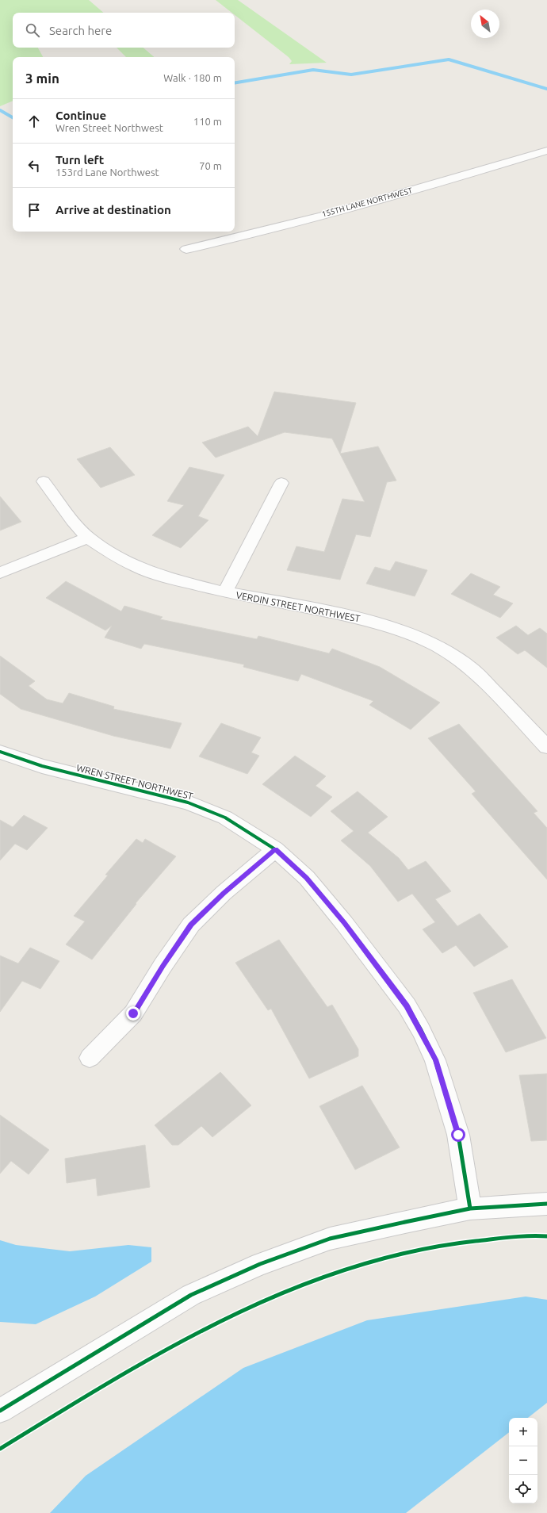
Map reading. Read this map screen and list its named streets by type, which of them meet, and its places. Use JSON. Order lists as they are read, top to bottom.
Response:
{
  "streets": {
    "street": ["155TH LANE NORTHWEST", "VERDIN STREET NORTHWEST", "WREN STREET NORTHWEST"]
  },
  "north": "top left",
  "page": {
    "search": "Search here",
    "heading": ["3 min", "Walk · 180 m"],
    "list": [
      ["Continue", "Wren Street Northwest", "110 m"],
      ["Turn left", "153rd Lane Northwest", "70 m"],
      "Arrive at destination"
    ],
    "map_buttons": ["+", "−"]
  }
}
